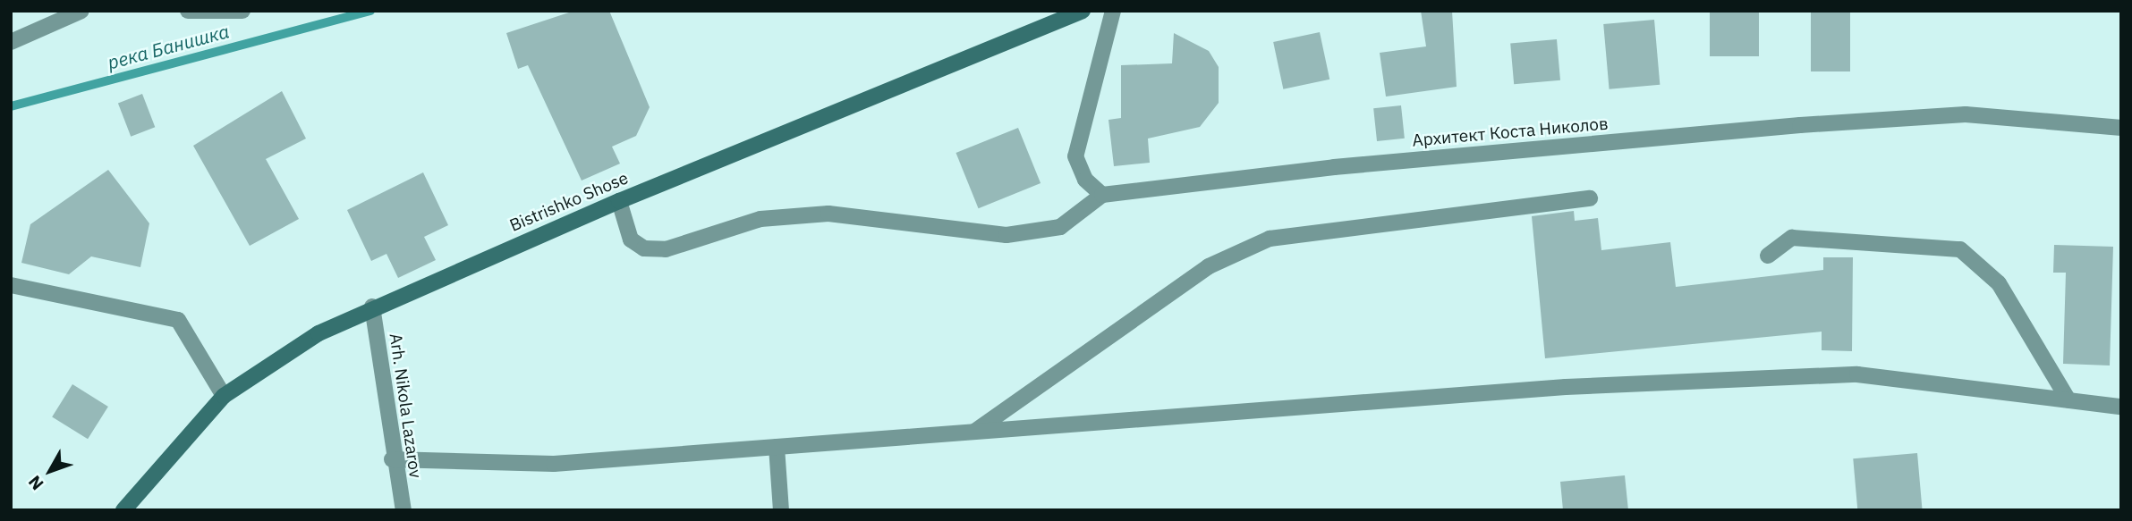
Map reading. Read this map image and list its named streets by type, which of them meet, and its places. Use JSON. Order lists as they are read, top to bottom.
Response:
{
  "streets": {
    "street": ["Архитект Коста Николов", "Bistrishko Shose", "Arh. Nikola Lazarov"]
  },
  "crossings": [
    ["Bistrishko Shose", "Arh. Nikola Lazarov"]
  ],
  "water": ["река Банишка"],
  "north": "bottom left"
}
